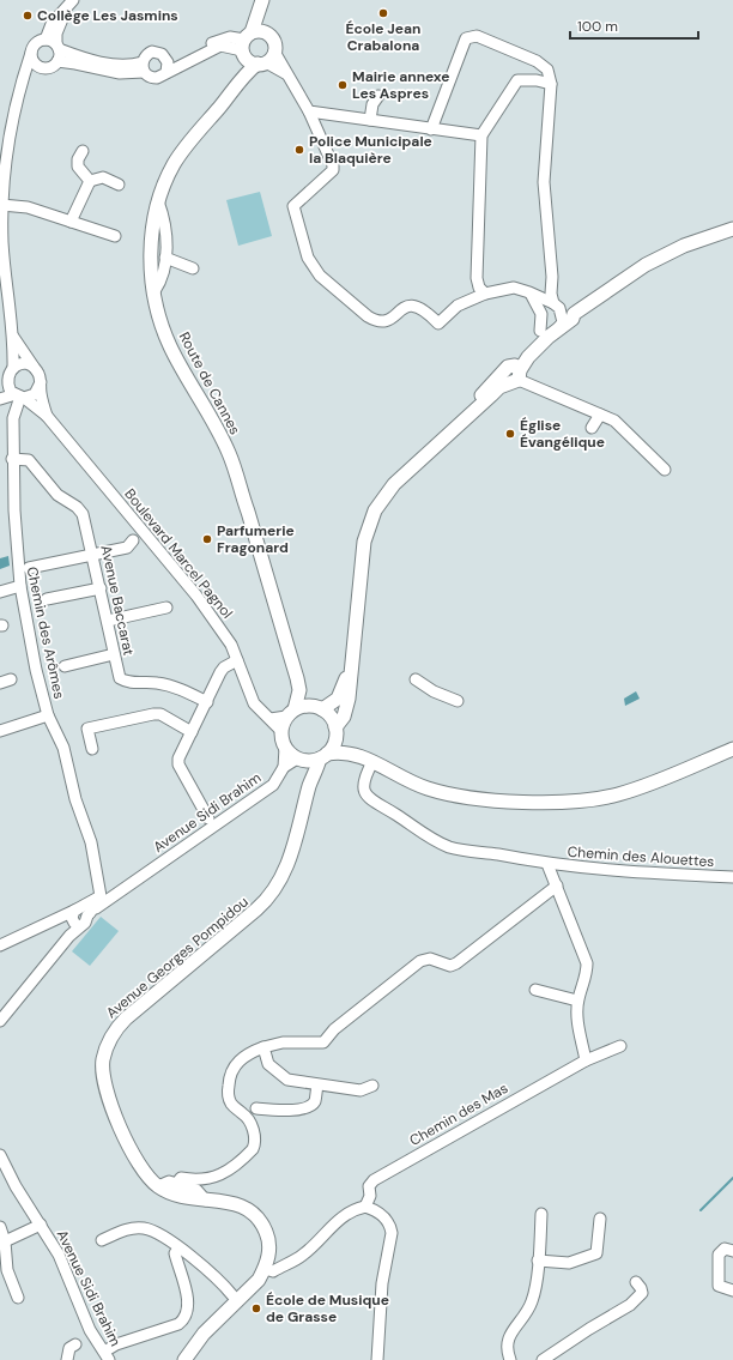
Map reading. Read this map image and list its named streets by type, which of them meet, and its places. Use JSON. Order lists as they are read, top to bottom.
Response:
{
  "streets": {
    "main road": ["Route de Cannes", "Avenue Georges Pompidou"],
    "street": [
      "Boulevard Marcel Pagnol",
      "Avenue Baccarat",
      "Chemin des Arômes",
      "Avenue Sidi Brahim",
      "Chemin des Alouettes",
      "Chemin des Mas"
    ]
  },
  "crossings": [
    ["Route de Cannes", "Boulevard Marcel Pagnol"],
    ["Route de Cannes", "Avenue Sidi Brahim"],
    ["Route de Cannes", "Avenue Georges Pompidou"],
    ["Boulevard Marcel Pagnol", "Chemin des Arômes"],
    ["Boulevard Marcel Pagnol", "Avenue Sidi Brahim"],
    ["Boulevard Marcel Pagnol", "Avenue Georges Pompidou"],
    ["Avenue Baccarat", "Chemin des Arômes"],
    ["Chemin des Arômes", "Avenue Sidi Brahim"],
    ["Avenue Sidi Brahim", "Avenue Georges Pompidou"]
  ],
  "places": [
    "École Jean Crabalona",
    "Collège Les Jasmins",
    "Mairie annexe Les Aspres",
    "Police Municipale la Blaquière",
    "Église Évangélique",
    "Parfumerie Fragonard",
    "École de Musique de Grasse"
  ],
  "scale_bar": "100 m"
}
